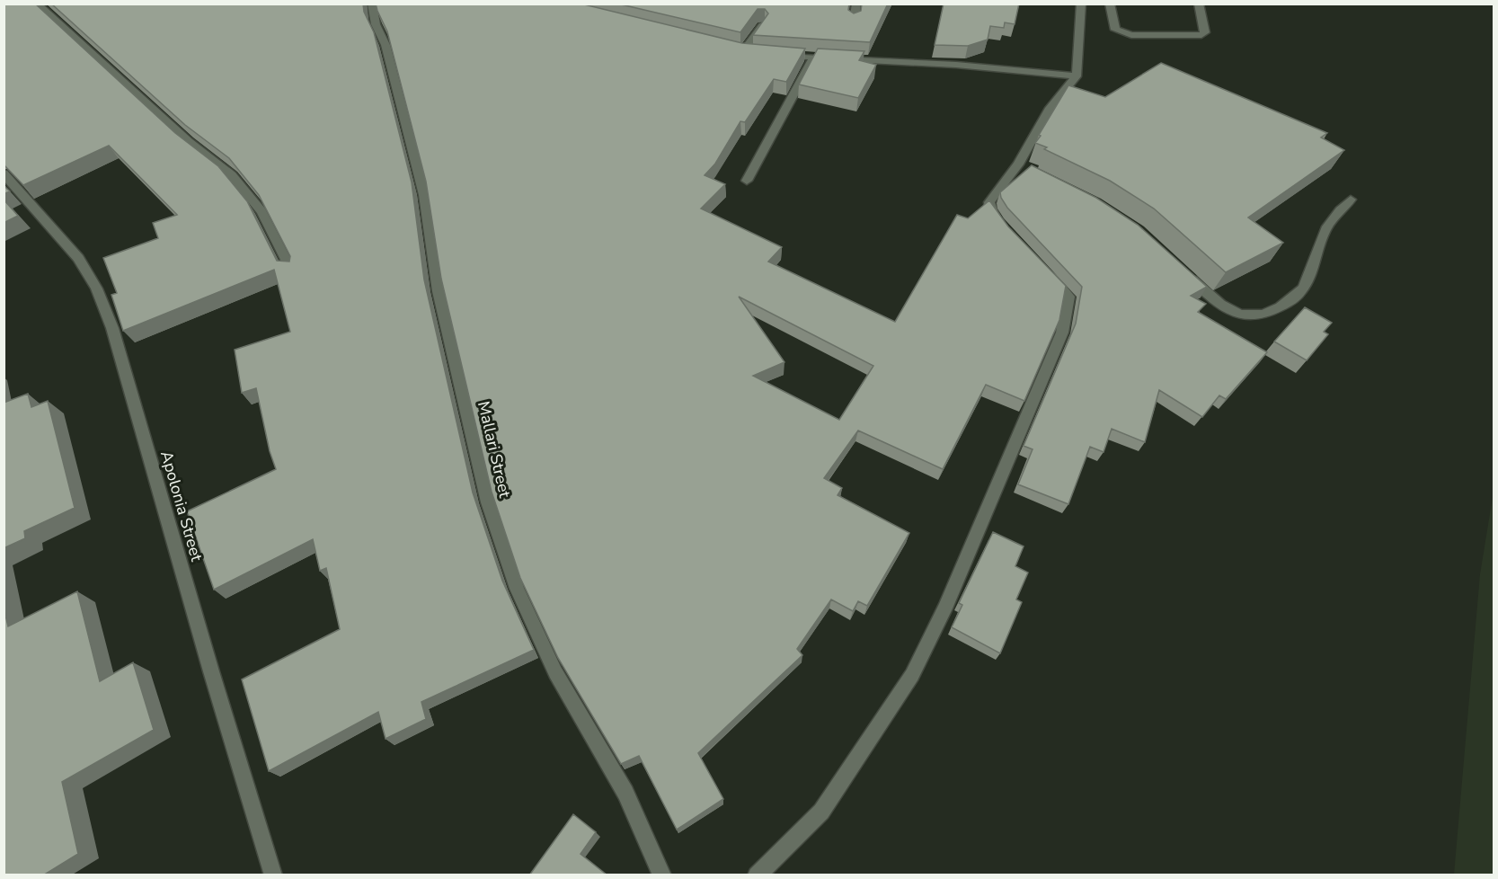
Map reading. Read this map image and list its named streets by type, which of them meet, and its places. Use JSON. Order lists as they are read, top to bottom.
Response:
{
  "streets": {
    "street": ["Mallari Street", "Apolonia Street"]
  }
}
